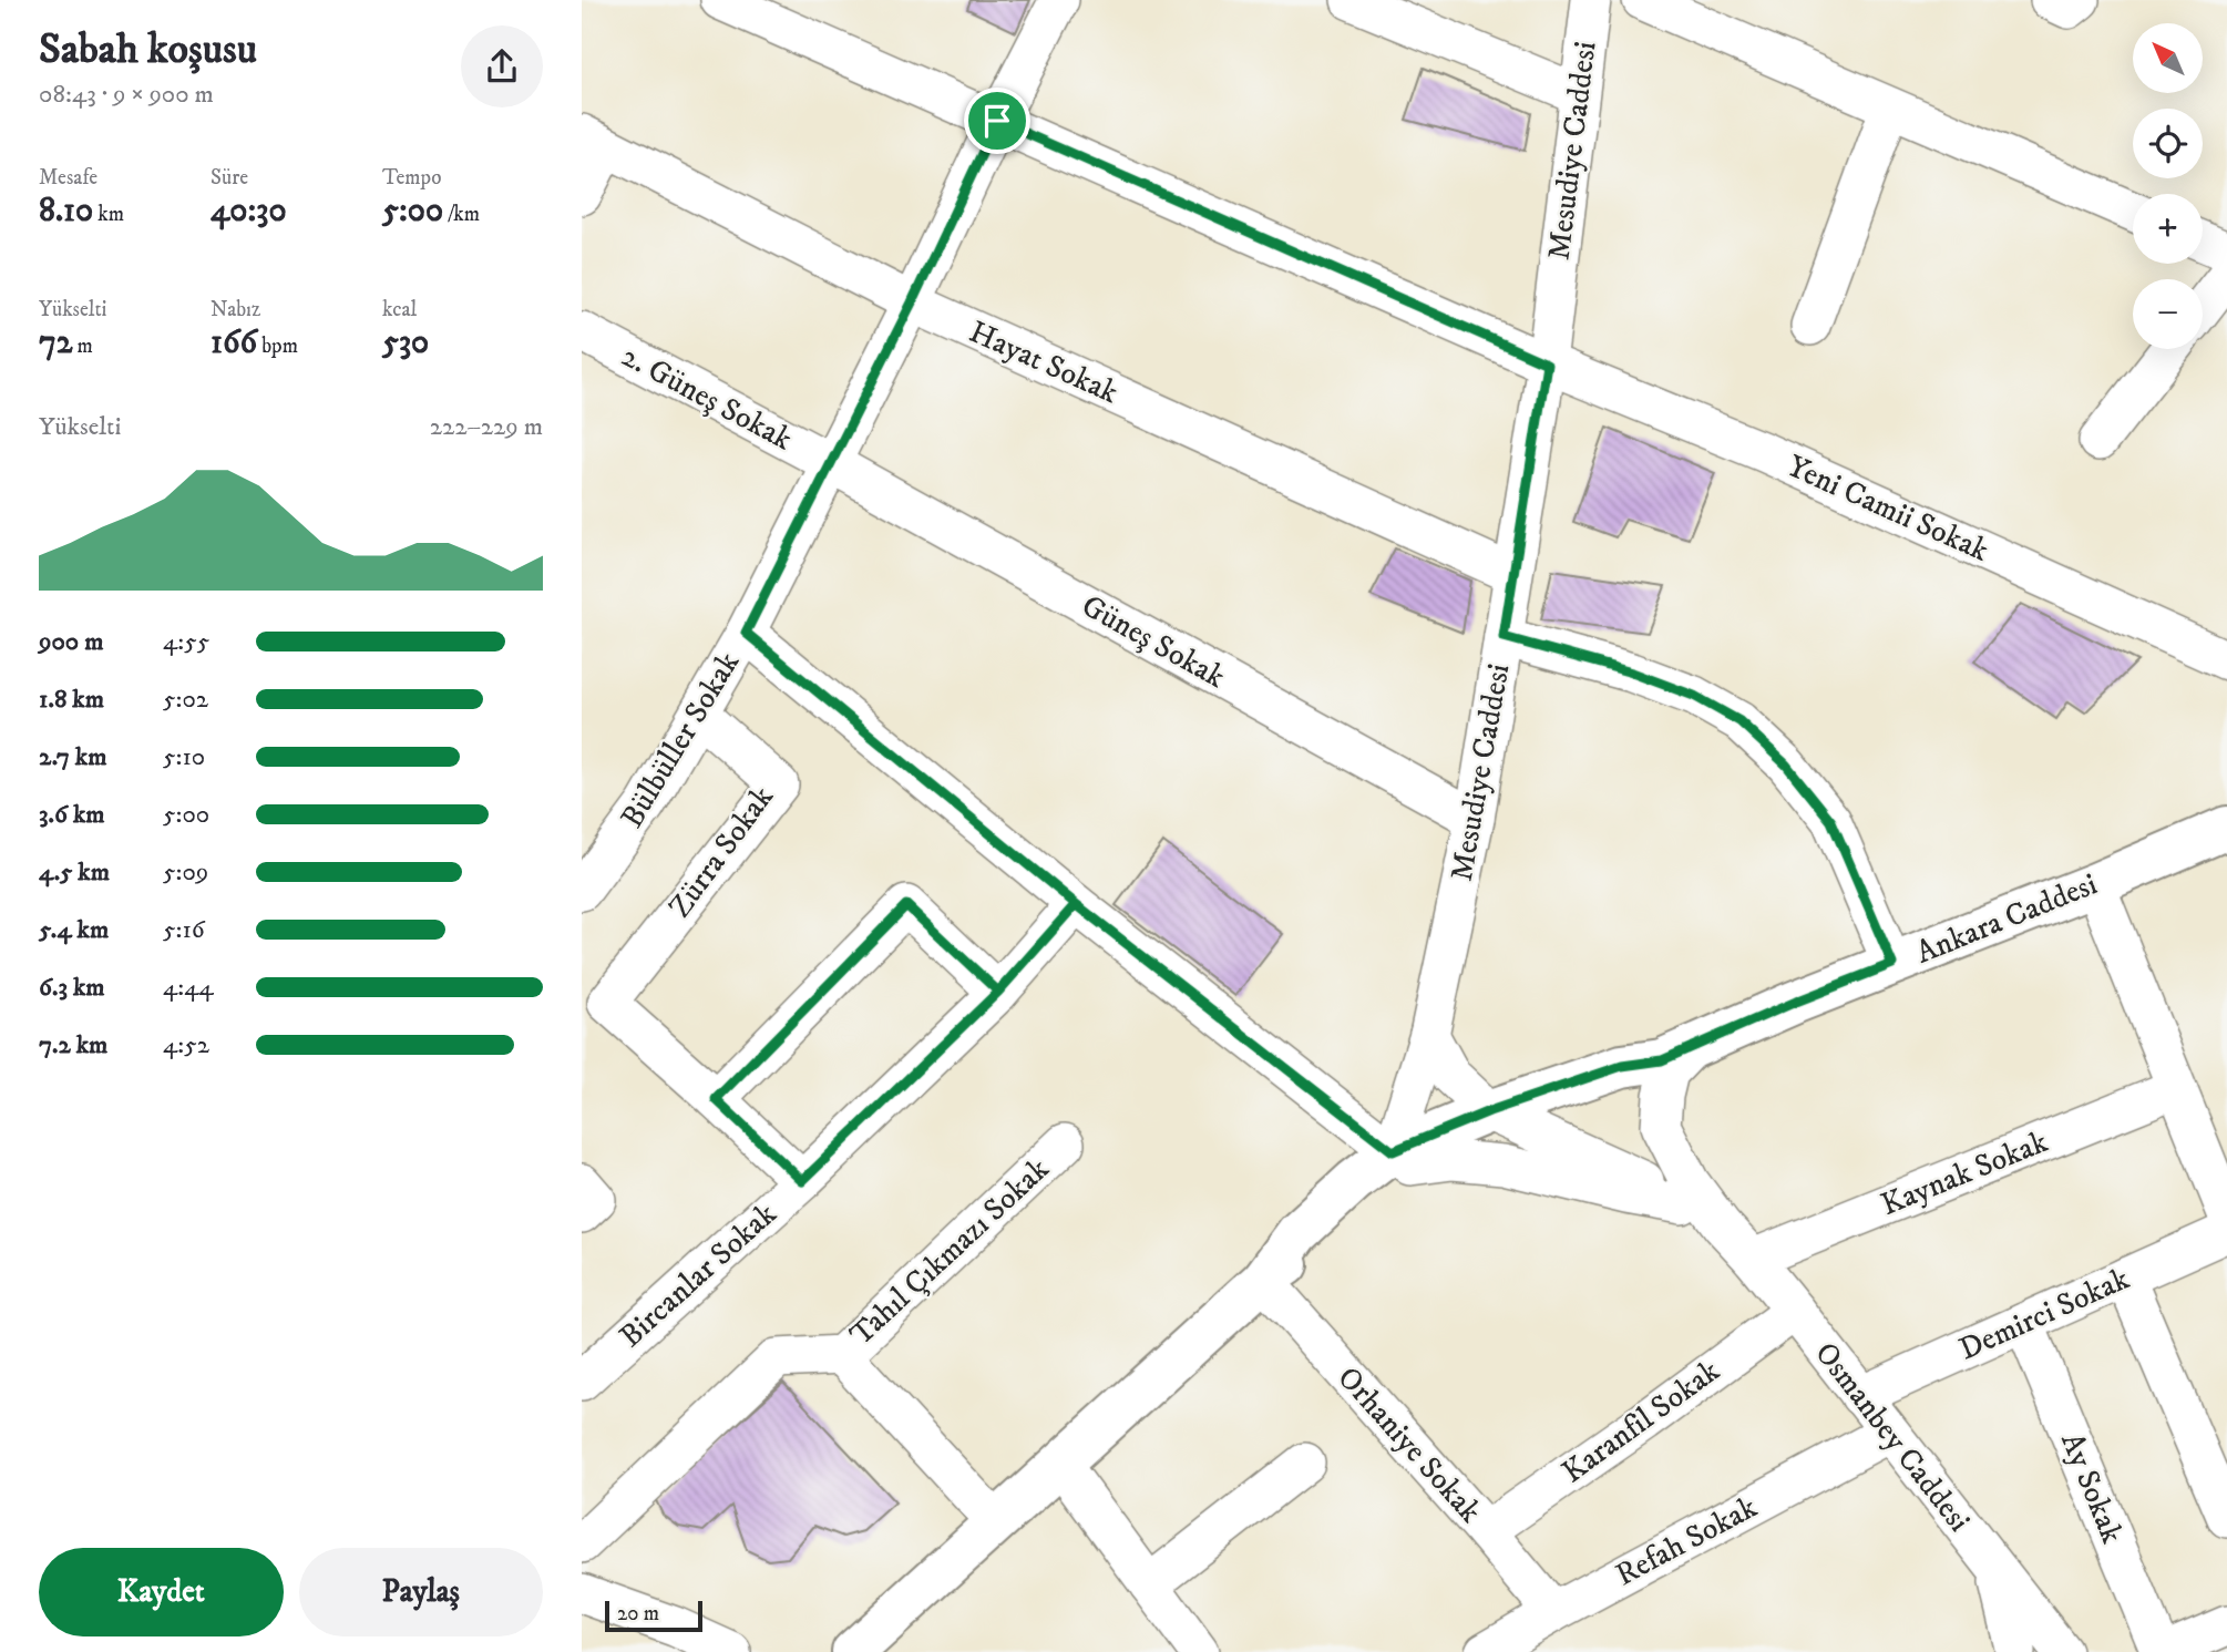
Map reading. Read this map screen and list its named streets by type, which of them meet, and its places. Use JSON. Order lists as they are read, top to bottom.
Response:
{
  "streets": {
    "main road": ["Ankara Caddesi"],
    "street": [
      "Mesudiye Caddesi",
      "Hayat Sokak",
      "2. Güneş Sokak",
      "Yeni Camii Sokak",
      "Güneş Sokak",
      "Bülbüller Sokak",
      "Zürra Sokak",
      "Kaynak Sokak",
      "Tahıl Çıkmazı Sokak",
      "Bircanlar Sokak",
      "Demirci Sokak",
      "Karanfil Sokak",
      "Osmanbey Caddesi",
      "Orhaniye Sokak",
      "Ay Sokak",
      "Refah Sokak"
    ]
  },
  "crossings": [
    ["Mesudiye Caddesi", "Hayat Sokak"],
    ["Mesudiye Caddesi", "Yeni Camii Sokak"],
    ["Mesudiye Caddesi", "Güneş Sokak"],
    ["Mesudiye Caddesi", "Ankara Caddesi"],
    ["Hayat Sokak", "Bülbüller Sokak"],
    ["2. Güneş Sokak", "Güneş Sokak"],
    ["2. Güneş Sokak", "Bülbüller Sokak"],
    ["Yeni Camii Sokak", "Bülbüller Sokak"],
    ["Güneş Sokak", "Bülbüller Sokak"],
    ["Bülbüller Sokak", "Zürra Sokak"],
    ["Ankara Caddesi", "Orhaniye Sokak"],
    ["Kaynak Sokak", "Osmanbey Caddesi"],
    ["Demirci Sokak", "Osmanbey Caddesi"],
    ["Demirci Sokak", "Ay Sokak"],
    ["Karanfil Sokak", "Osmanbey Caddesi"],
    ["Karanfil Sokak", "Orhaniye Sokak"],
    ["Osmanbey Caddesi", "Refah Sokak"],
    ["Orhaniye Sokak", "Refah Sokak"]
  ],
  "scale_bar": "20 m",
  "north": "top left",
  "page": {
    "heading": ["Sabah koşusu", "08:43 · 9 × 900 m"],
    "map_buttons": ["+", "−"],
    "stats": [
      ["Mesafe", "8.10 km"],
      ["Süre", "40:30"],
      ["Tempo", "5:00 /km"],
      ["Yükselti", "72 m"],
      ["Nabız", "166 bpm"],
      ["kcal", "530"]
    ],
    "chart": ["Yükselti", "222–229 m"],
    "list": [
      {
        "name": "900 m",
        "note": "4:55"
      },
      {
        "name": "1.8 km",
        "note": "5:02"
      },
      {
        "name": "2.7 km",
        "note": "5:10"
      },
      {
        "name": "3.6 km",
        "note": "5:00"
      },
      {
        "name": "4.5 km",
        "note": "5:09"
      },
      {
        "name": "5.4 km",
        "note": "5:16"
      },
      {
        "name": "6.3 km",
        "note": "4:44"
      },
      {
        "name": "7.2 km",
        "note": "4:52"
      }
    ],
    "buttons": ["Kaydet", "Paylaş"],
    "scale": "20 m"
  }
}
